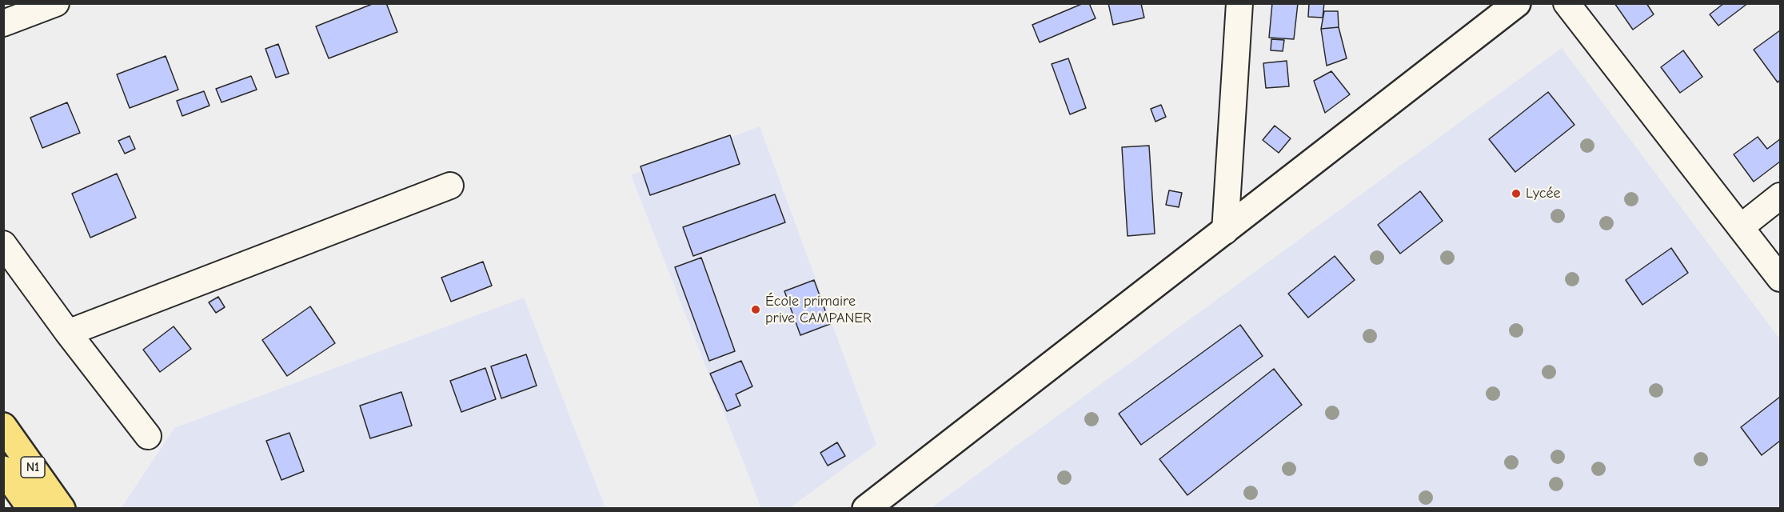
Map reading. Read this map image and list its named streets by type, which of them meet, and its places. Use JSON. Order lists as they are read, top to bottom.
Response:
{
  "streets": {
    "highway": ["N1"]
  },
  "places": ["Lycée", "École primaire prive CAMPANER"]
}
